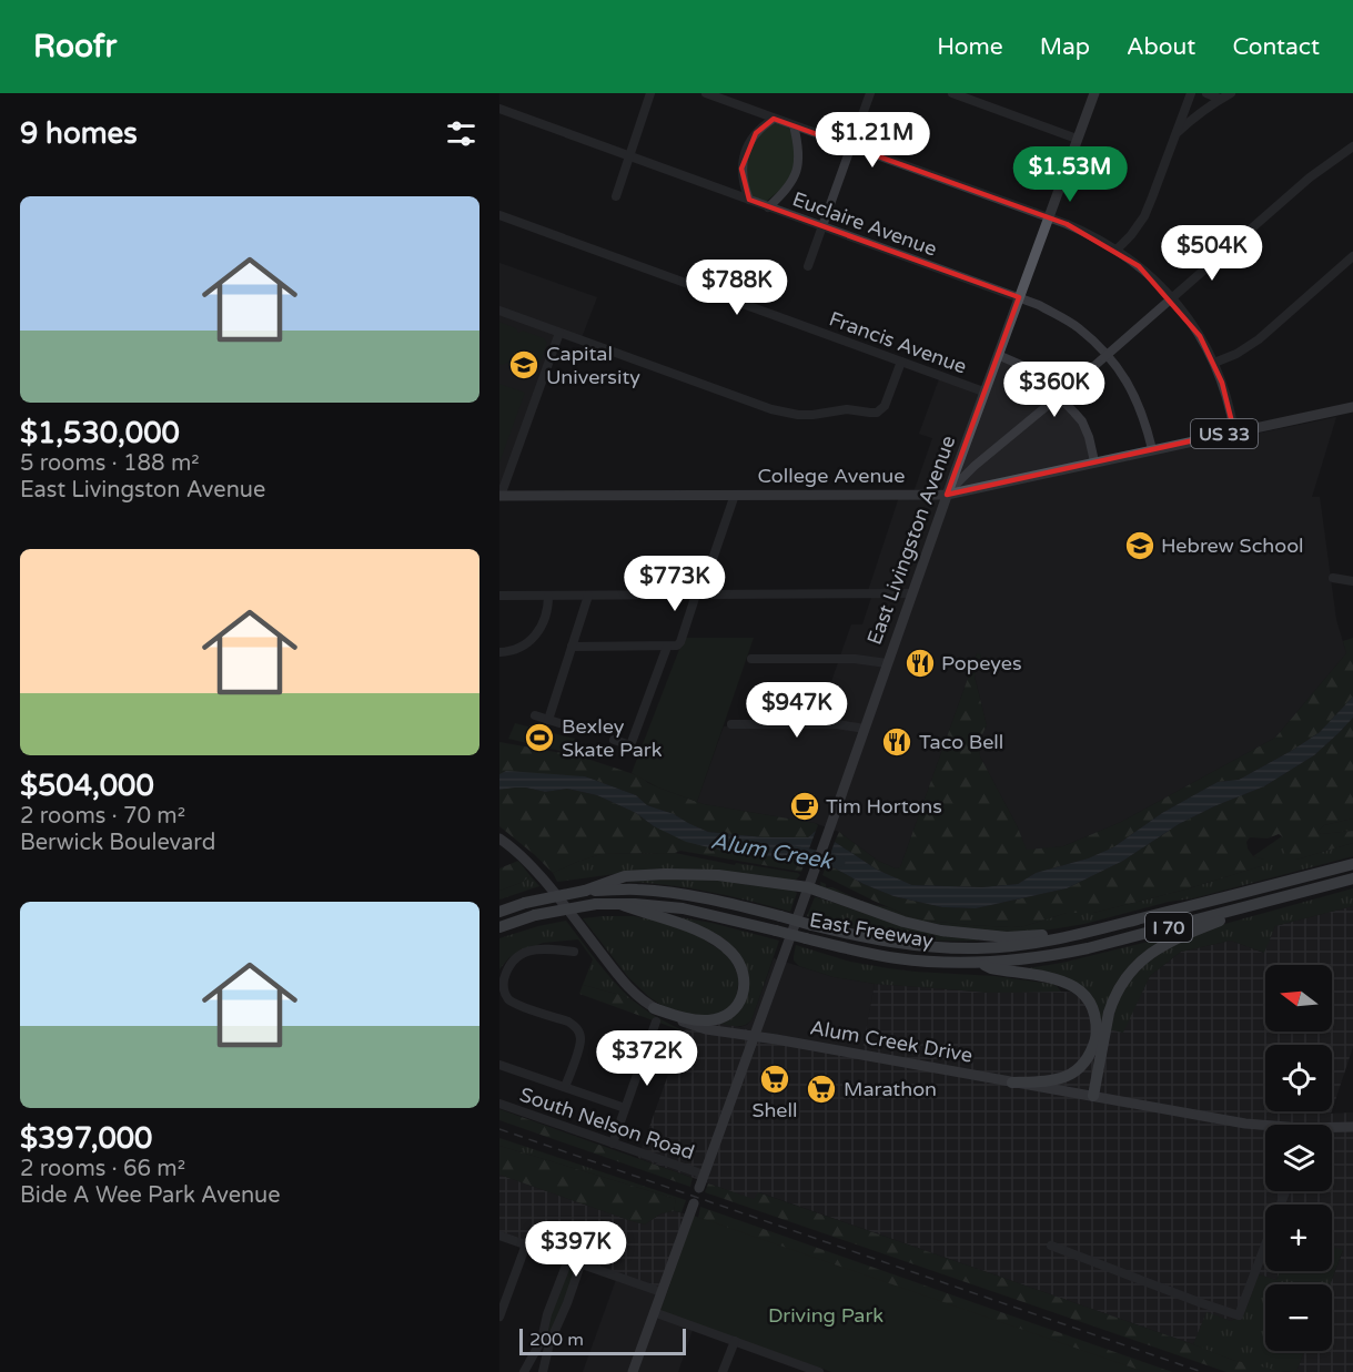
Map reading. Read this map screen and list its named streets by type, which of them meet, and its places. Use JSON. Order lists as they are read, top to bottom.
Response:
{
  "streets": {
    "highway": ["I 70", "East Freeway"],
    "main road": [
      "US 33",
      "College Avenue",
      "East Livingston Avenue",
      "Alum Creek Drive"
    ],
    "street": ["Euclaire Avenue", "Francis Avenue", "South Nelson Road"]
  },
  "crossings": [
    ["Euclaire Avenue", "College Avenue"],
    ["Euclaire Avenue", "East Livingston Avenue"],
    ["Francis Avenue", "East Livingston Avenue"],
    ["College Avenue", "East Livingston Avenue"],
    ["East Livingston Avenue", "Alum Creek Drive"],
    ["East Livingston Avenue", "South Nelson Road"]
  ],
  "water": ["Alum Creek"],
  "parks": ["Driving Park"],
  "places": {
    "school or university": ["Capital University", "Hebrew School"],
    "restaurant": ["Popeyes", "Taco Bell"],
    "sports": ["Bexley Skate Park"],
    "cafe": ["Tim Hortons"],
    "supermarket": ["Shell", "Marathon"]
  },
  "scale_bar": "200 m",
  "north": "left",
  "page": {
    "header": "Roofr",
    "nav": [
      "Home",
      "Map",
      "About",
      "Contact"
    ],
    "heading": "9 homes",
    "price": [
      "$1.21M",
      "$1.53M",
      "$504K",
      "$788K",
      "$360K",
      "$773K",
      "$947K",
      "$372K",
      "$397K"
    ],
    "list": [
      {
        "name": "$1,530,000",
        "note": "5 rooms · 188 m² · East Livingston Avenue"
      },
      {
        "name": "$504,000",
        "note": "2 rooms · 70 m² · Berwick Boulevard"
      },
      {
        "name": "$397,000",
        "note": "2 rooms · 66 m² · Bide A Wee Park Avenue"
      }
    ],
    "map_buttons": ["+", "−"],
    "scale": "200 m"
  }
}
